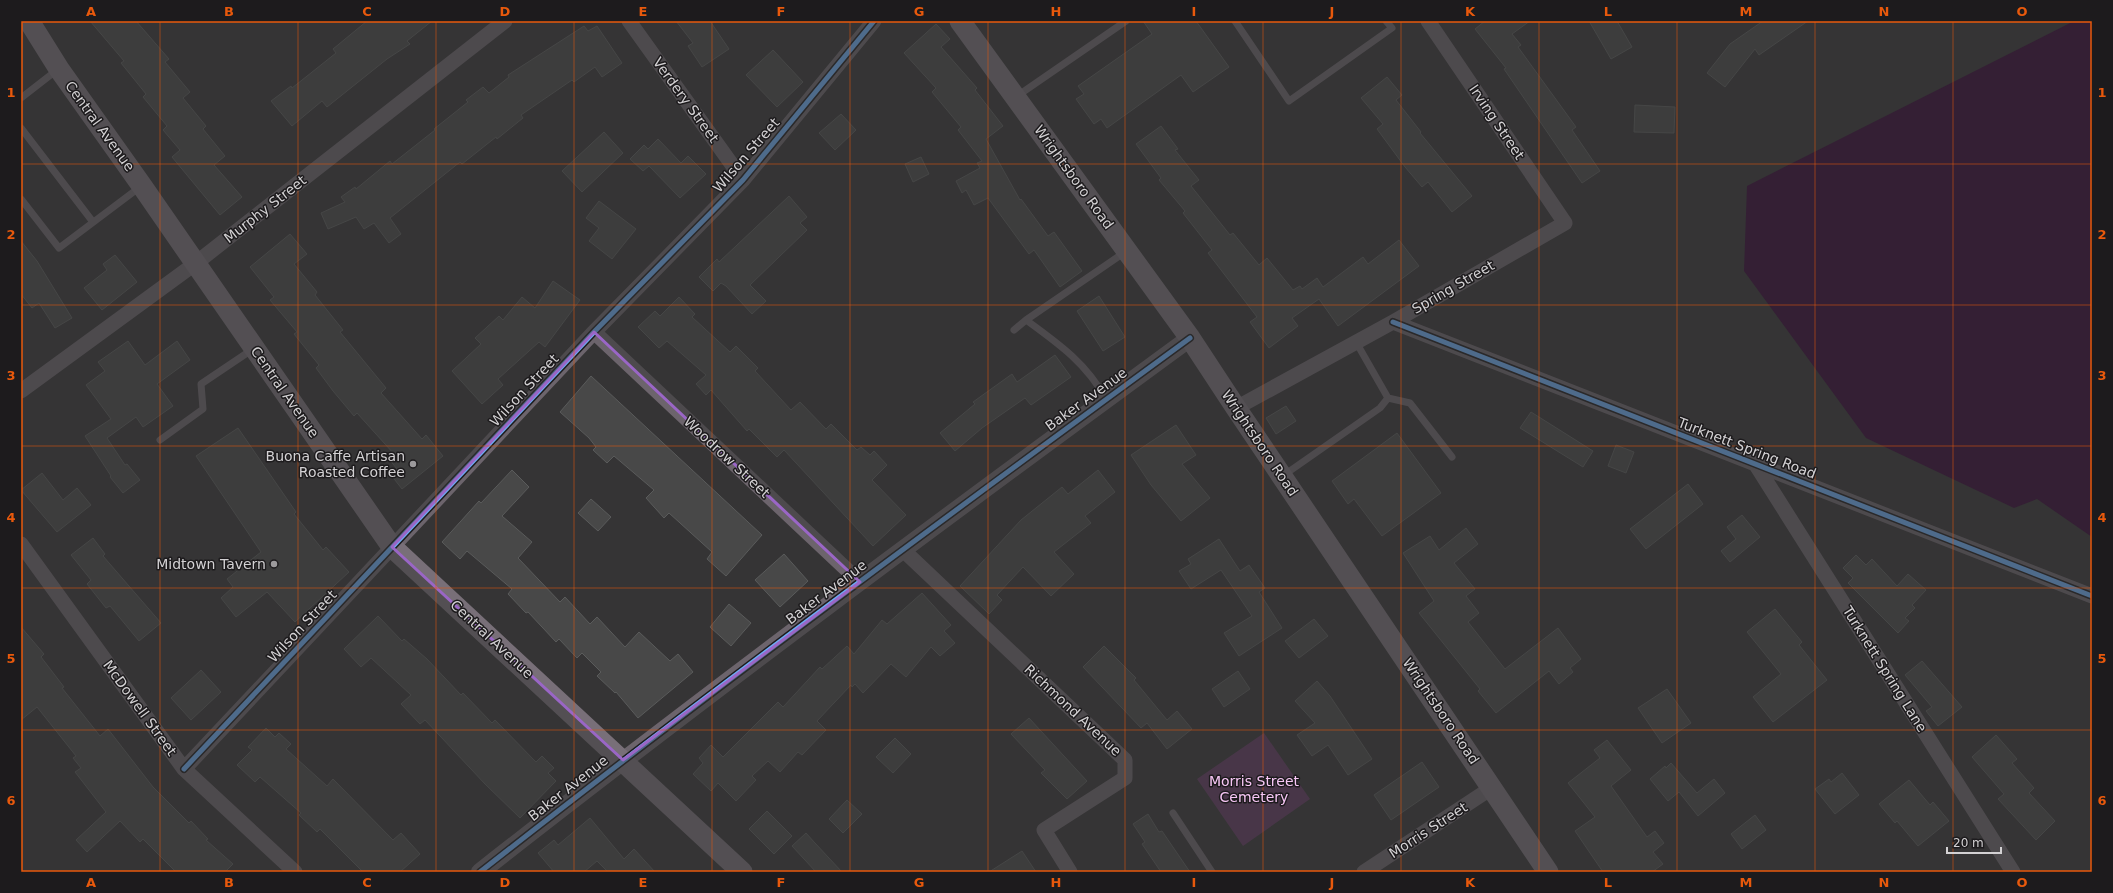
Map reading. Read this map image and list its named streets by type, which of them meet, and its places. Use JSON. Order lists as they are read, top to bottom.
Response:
{
  "streets": {
    "main road": ["Central Avenue", "Wrightsboro Road"],
    "street": [
      "Verdery Street",
      "Irving Street",
      "Wilson Street",
      "Murphy Street",
      "Spring Street",
      "Baker Avenue",
      "Turknett Spring Road",
      "Woodrow Street",
      "Turknett Spring Lane",
      "McDowell Street",
      "Richmond Avenue",
      "Morris Street"
    ]
  },
  "crossings": [
    ["Verdery Street", "Wilson Street"],
    ["Irving Street", "Spring Street"],
    ["Central Avenue", "Wilson Street"],
    ["Central Avenue", "Murphy Street"],
    ["Central Avenue", "Baker Avenue"],
    ["Wilson Street", "Woodrow Street"],
    ["Wilson Street", "McDowell Street"],
    ["Wrightsboro Road", "Spring Street"],
    ["Wrightsboro Road", "Baker Avenue"],
    ["Wrightsboro Road", "Morris Street"],
    ["Spring Street", "Turknett Spring Road"],
    ["Baker Avenue", "Woodrow Street"],
    ["Baker Avenue", "Richmond Avenue"],
    ["Turknett Spring Road", "Turknett Spring Lane"]
  ],
  "parks": ["Morris Street Cemetery"],
  "places": ["Buona Caffe Artisan Roasted Coffee", "Midtown Tavern"],
  "scale_bar": "20 m",
  "grid": {
    "columns": [
      "A",
      "B",
      "C",
      "D",
      "E",
      "F",
      "G",
      "H",
      "I",
      "J",
      "K",
      "L",
      "M",
      "N",
      "O"
    ],
    "rows": [
      "1",
      "2",
      "3",
      "4",
      "5",
      "6"
    ]
  }
}
